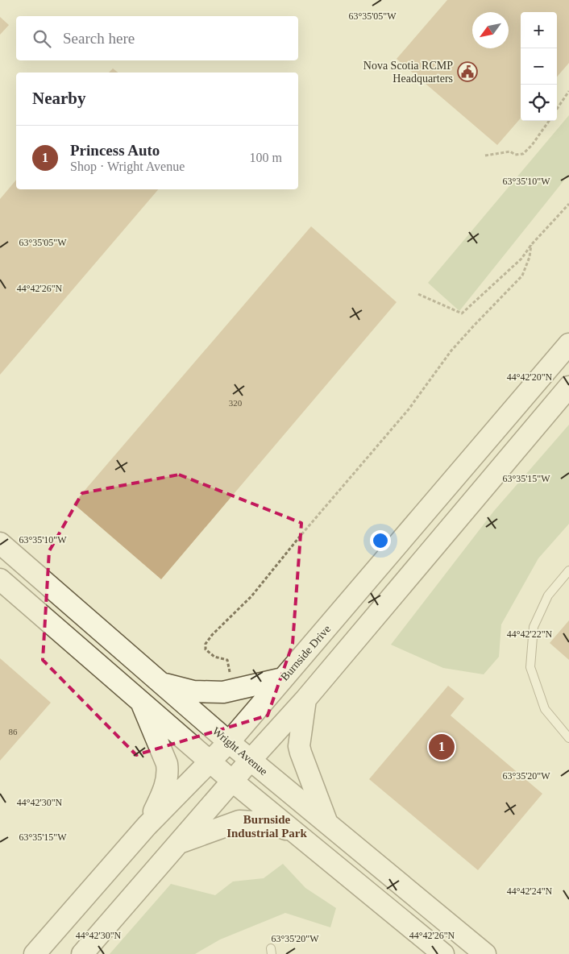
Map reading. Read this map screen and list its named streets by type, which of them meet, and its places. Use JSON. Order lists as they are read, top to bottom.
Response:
{
  "streets": {
    "main road": ["Burnside Drive", "Wright Avenue"]
  },
  "crossings": [
    ["Burnside Drive", "Wright Avenue"]
  ],
  "districts": ["Burnside Industrial Park"],
  "places": {
    "public building": ["Nova Scotia RCMP Headquarters"]
  },
  "house_numbers": ["320", "86"],
  "north": "bottom left",
  "page": {
    "map_buttons": ["+", "−"],
    "search": "Search here",
    "heading": "Nearby",
    "list": [
      {
        "mark": "1",
        "name": "Princess Auto",
        "note": "Shop · Wright Avenue",
        "value": "100 m"
      }
    ],
    "pins": "1"
  },
  "coordinates": [
    "63°35'05\"W",
    "63°35'10\"W",
    "44°42'26\"N",
    "44°42'20\"N",
    "63°35'15\"W",
    "44°42'22\"N",
    "63°35'20\"W",
    "44°42'30\"N",
    "44°42'24\"N"
  ]
}
